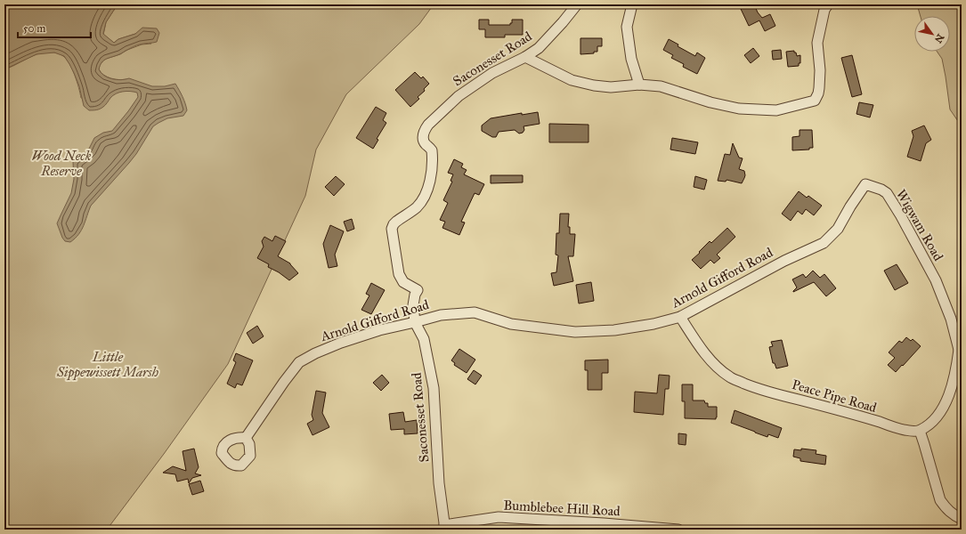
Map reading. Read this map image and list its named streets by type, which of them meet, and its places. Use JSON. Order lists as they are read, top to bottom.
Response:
{
  "streets": {
    "street": [
      "Saconesset Road",
      "Wigwam Road",
      "Arnold Gifford Road",
      "Peace Pipe Road",
      "Bumblebee Hill Road"
    ]
  },
  "crossings": [
    ["Saconesset Road", "Arnold Gifford Road"],
    ["Saconesset Road", "Bumblebee Hill Road"],
    ["Wigwam Road", "Arnold Gifford Road"],
    ["Arnold Gifford Road", "Peace Pipe Road"]
  ],
  "parks": ["Wood Neck Reserve", "Little Sippewissett Marsh"],
  "scale_bar": "50 m",
  "north": "bottom right"
}
